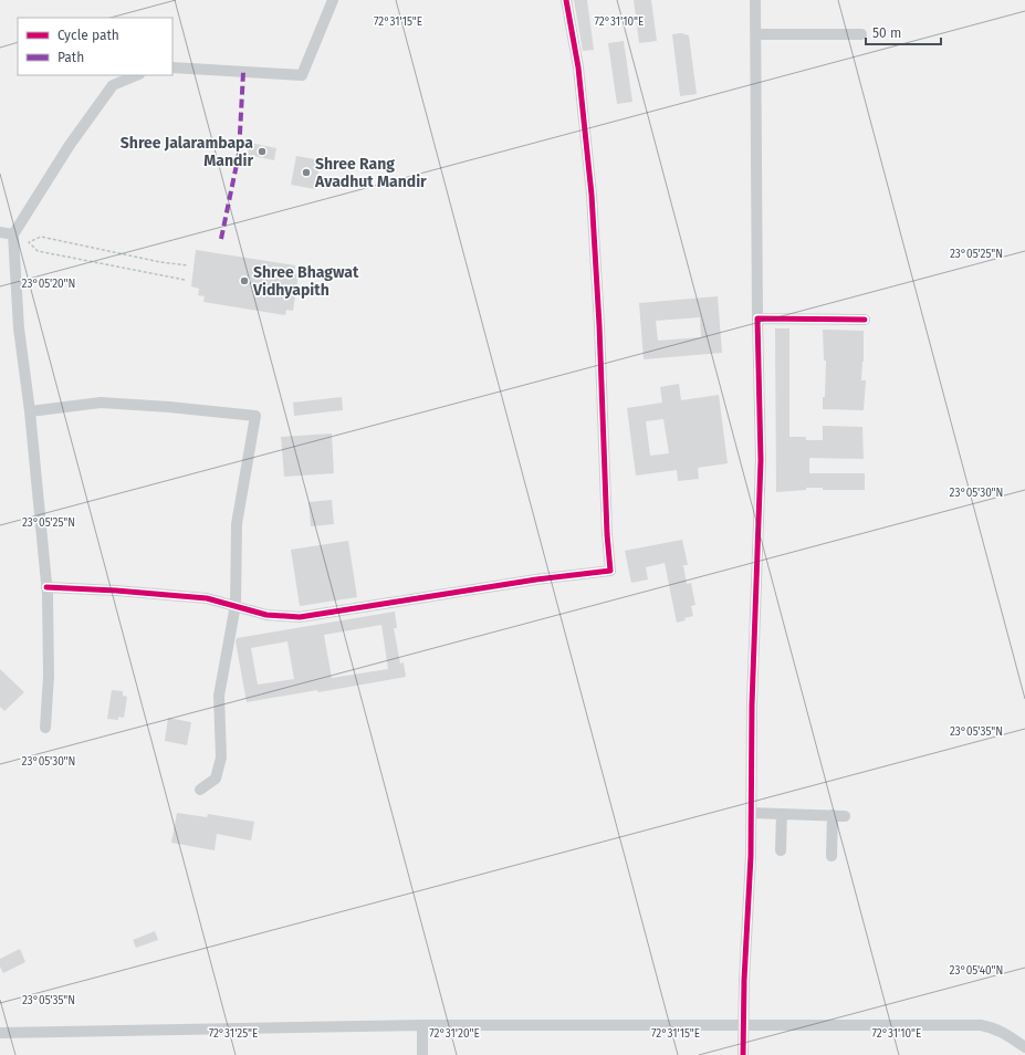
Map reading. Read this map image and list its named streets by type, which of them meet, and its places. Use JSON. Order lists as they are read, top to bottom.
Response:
{
  "places": ["Shree Jalarambapa Mandir", "Shree Rang Avadhut Mandir", "Shree Bhagwat Vidhyapith"],
  "legend": ["Cycle path", "Path"],
  "scale_bar": "50 m",
  "coordinates": [
    "72°31'15\"E",
    "72°31'10\"E",
    "23°05'25\"N",
    "23°05'20\"N",
    "23°05'30\"N",
    "23°05'35\"N",
    "23°05'40\"N",
    "72°31'25\"E",
    "72°31'20\"E"
  ]
}
